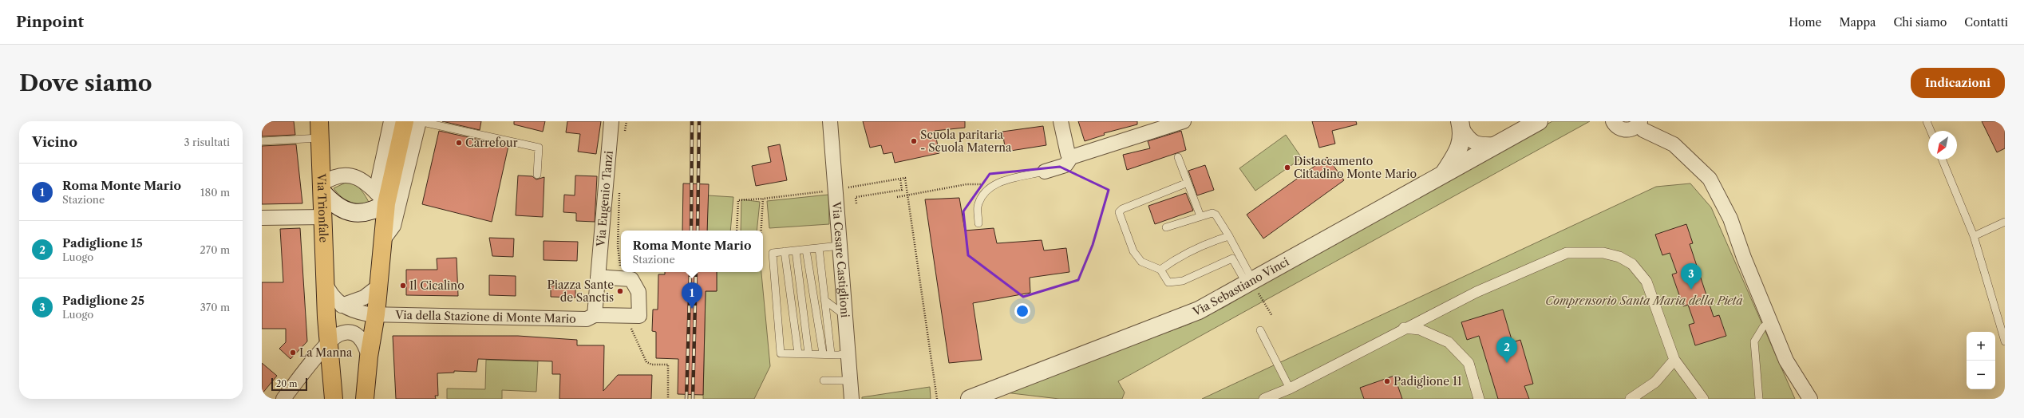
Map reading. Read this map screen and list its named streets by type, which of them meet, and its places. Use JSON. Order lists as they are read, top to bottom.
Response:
{
  "streets": {
    "main road": ["Via Trionfale"],
    "street": [
      "Via Eugenio Tanzi",
      "Via Cesare Castiglioni",
      "Via Sebastiano Vinci",
      "Via della Stazione di Monte Mario"
    ]
  },
  "crossings": [
    ["Via Trionfale", "Via della Stazione di Monte Mario"]
  ],
  "parks": ["Comprensorio Santa Maria della Pietà"],
  "places": [
    "Scuola paritaria - Scuola Materna",
    "Carrefour",
    "Distaccamento Cittadino Monte Mario",
    "Il Cicalino",
    "Piazza Sante de Sanctis",
    "La Manna",
    "Padiglione 11"
  ],
  "scale_bar": "20 m",
  "north": "bottom left",
  "page": {
    "header": "Pinpoint",
    "nav": [
      "Home",
      "Mappa",
      "Chi siamo",
      "Contatti"
    ],
    "buttons": "Indicazioni",
    "title": "Dove siamo",
    "heading": ["Vicino", "3 risultati"],
    "list": [
      {
        "mark": "1",
        "name": "Roma Monte Mario",
        "note": "Stazione",
        "value": "180 m"
      },
      {
        "mark": "2",
        "name": "Padiglione 15",
        "note": "Luogo",
        "value": "270 m"
      },
      {
        "mark": "3",
        "name": "Padiglione 25",
        "note": "Luogo",
        "value": "370 m"
      }
    ],
    "popup": ["Roma Monte Mario", "Stazione"],
    "pins": ["3", "1", "2"],
    "map_buttons": ["+", "−"],
    "scale": "20 m"
  }
}
